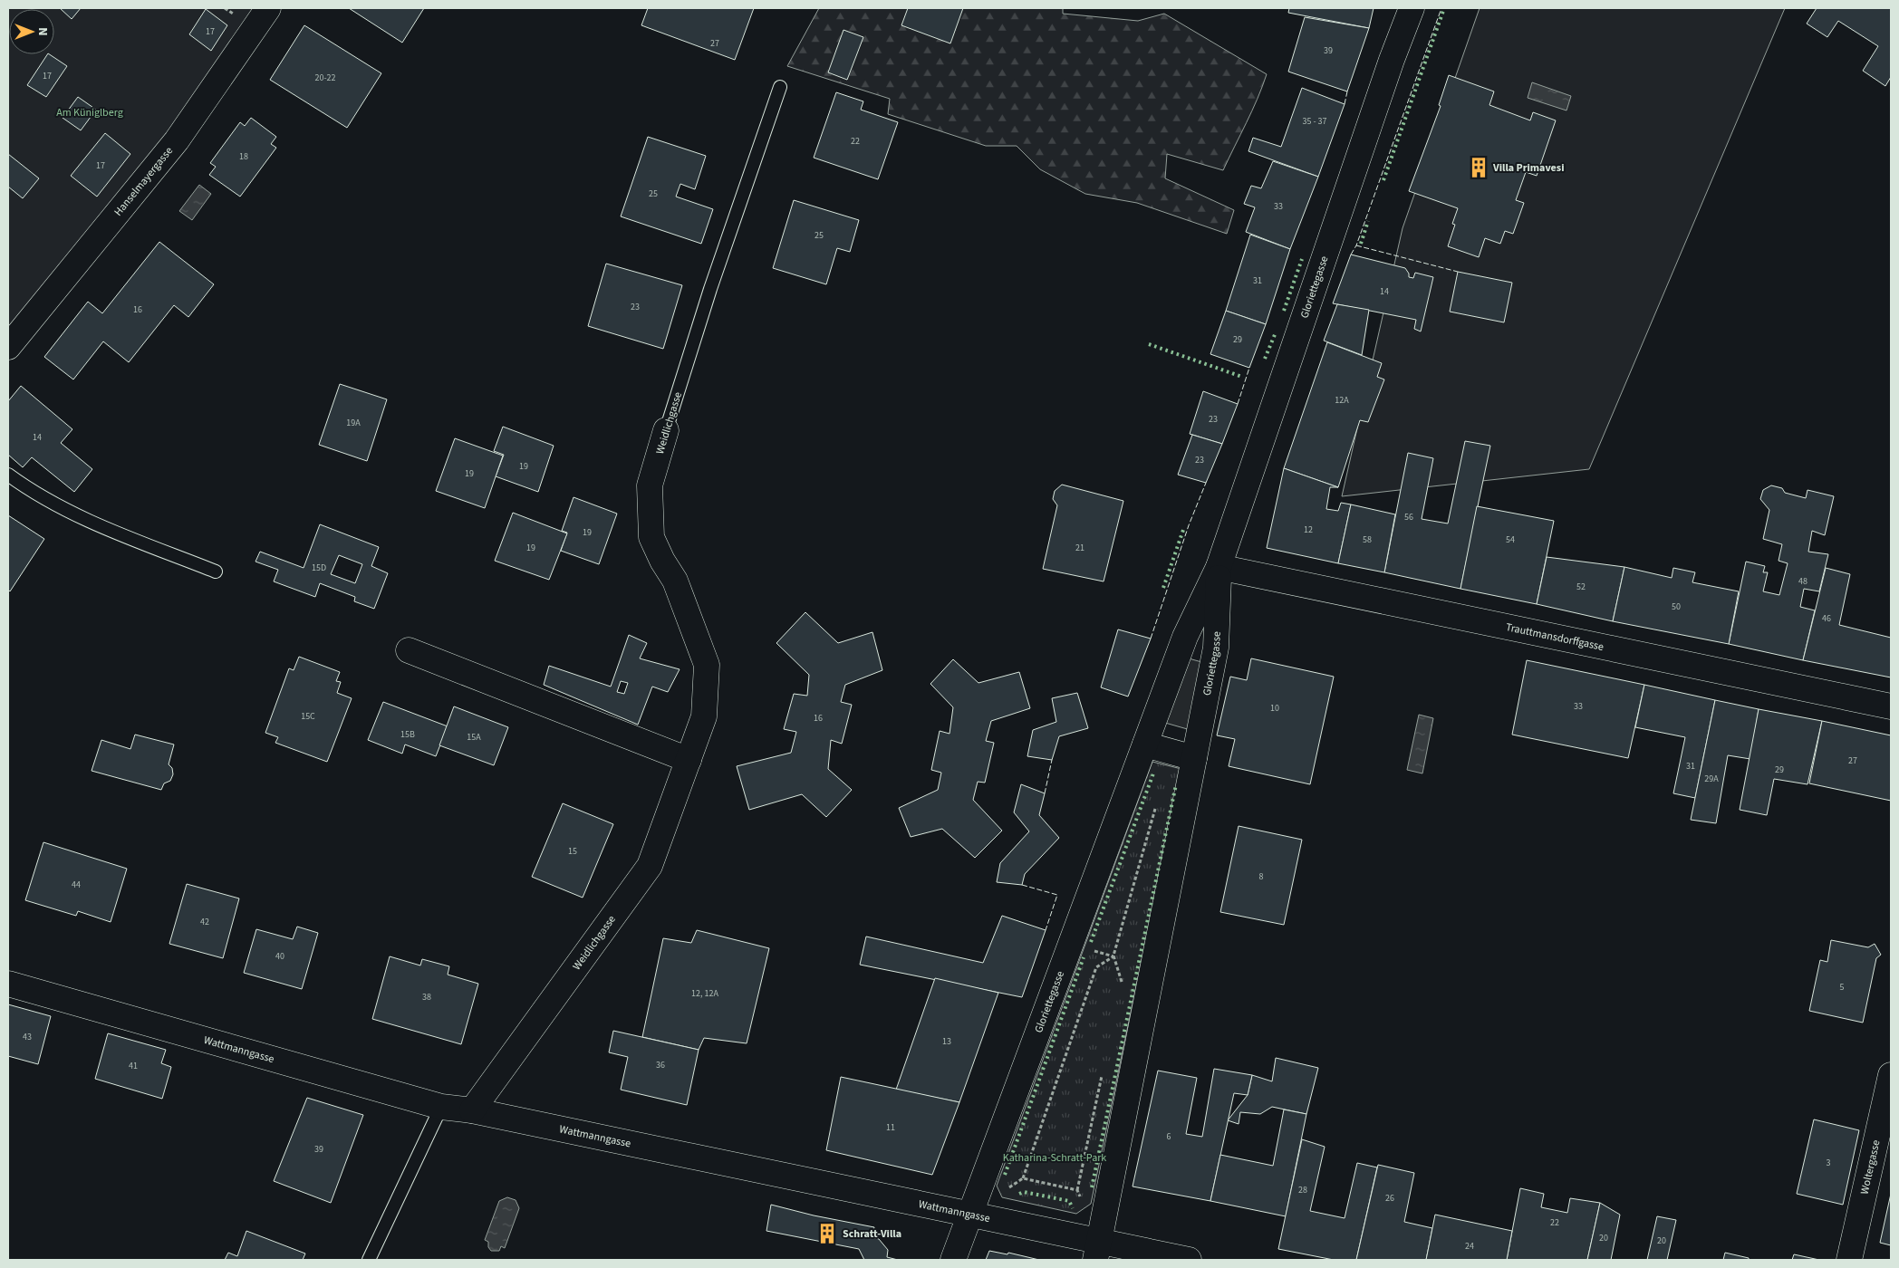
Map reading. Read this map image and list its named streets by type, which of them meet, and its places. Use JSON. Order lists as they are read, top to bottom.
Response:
{
  "streets": {
    "street": [
      "Hanselmayergasse",
      "Gloriettegasse",
      "Weidlichgasse",
      "Trauttmansdorffgasse",
      "Wattmanngasse",
      "Woltergasse"
    ]
  },
  "crossings": [
    ["Gloriettegasse", "Trauttmansdorffgasse"],
    ["Gloriettegasse", "Wattmanngasse"],
    ["Weidlichgasse", "Wattmanngasse"]
  ],
  "parks": ["Am Küniglberg", "Katharina-Schratt-Park"],
  "places": {
    "building": ["Villa Primavesi", "Schratt-Villa"]
  },
  "house_numbers": [
    "17",
    "27",
    "39",
    "17",
    "20-22",
    "35 - 37",
    "22",
    "18",
    "17",
    "25",
    "33",
    "25",
    "31",
    "14",
    "23",
    "16",
    "29",
    "12A",
    "23",
    "19A",
    "14",
    "23",
    "19",
    "19",
    "56",
    "12",
    "19",
    "58",
    "54",
    "19",
    "21",
    "15D",
    "48",
    "52",
    "50",
    "46",
    "33",
    "10",
    "15C",
    "16",
    "15B",
    "15A",
    "27",
    "31",
    "29",
    "29A",
    "15",
    "8",
    "44",
    "42",
    "40",
    "5",
    "12, 12A",
    "38",
    "43",
    "13",
    "36",
    "41",
    "11",
    "6",
    "39",
    "3",
    "28",
    "26",
    "22",
    "20",
    "20",
    "24"
  ],
  "north": "right"
}
